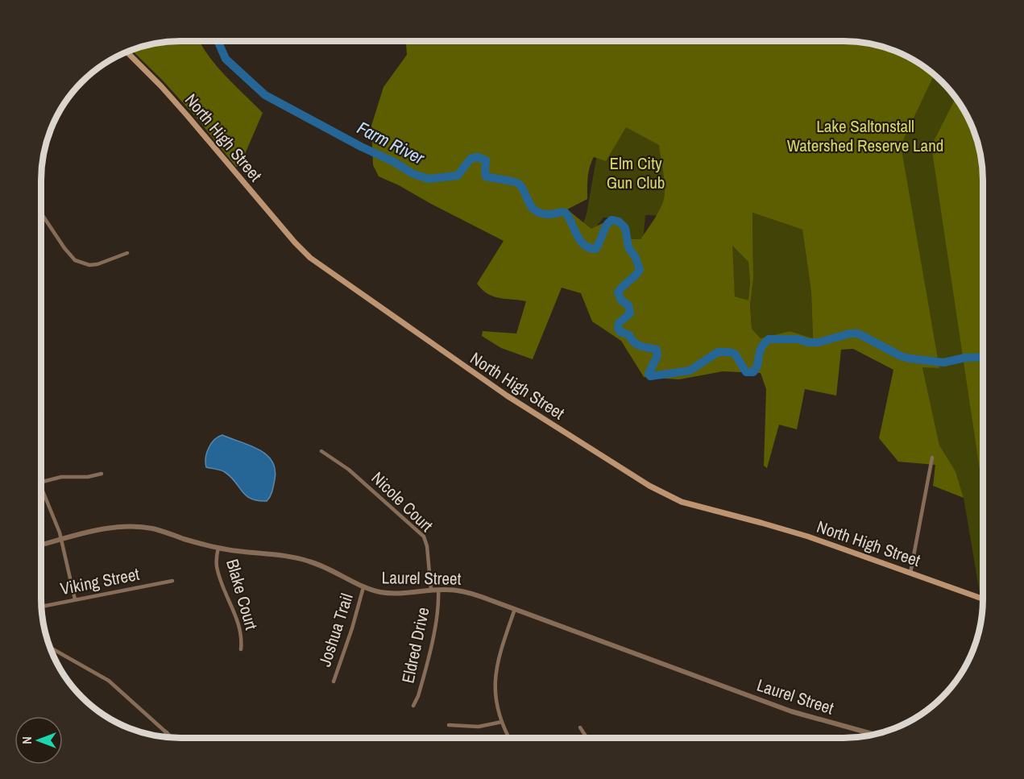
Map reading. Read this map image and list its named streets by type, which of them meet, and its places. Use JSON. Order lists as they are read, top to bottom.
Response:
{
  "streets": {
    "main road": ["North High Street"],
    "street": [
      "Nicole Court",
      "Laurel Street",
      "Viking Street",
      "Blake Court",
      "Joshua Trail",
      "Eldred Drive"
    ]
  },
  "crossings": [
    ["Nicole Court", "Laurel Street"],
    ["Laurel Street", "Blake Court"],
    ["Laurel Street", "Joshua Trail"],
    ["Laurel Street", "Eldred Drive"]
  ],
  "water": ["Farm River"],
  "parks": ["Lake Saltonstall Watershed Reserve Land", "Elm City Gun Club"],
  "north": "left"
}
